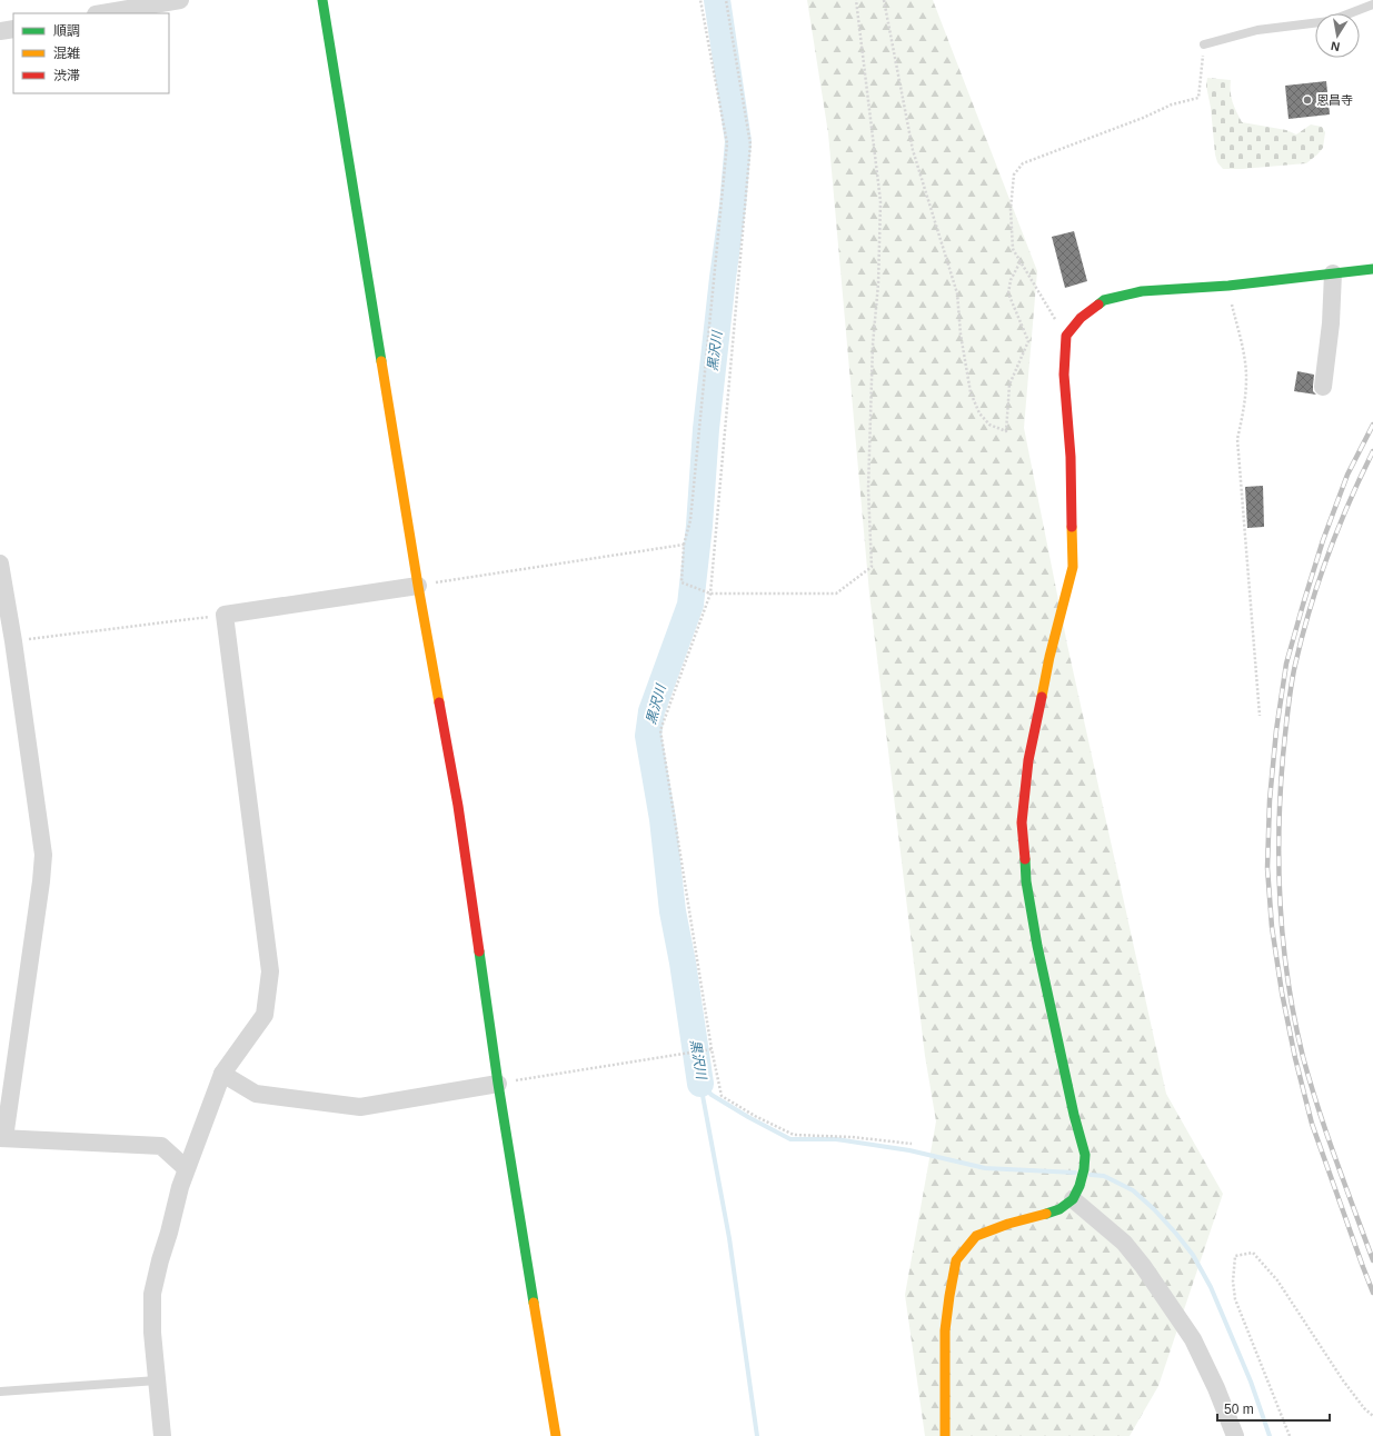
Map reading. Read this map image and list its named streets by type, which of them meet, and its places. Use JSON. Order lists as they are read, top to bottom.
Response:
{
  "water": ["黒沢川"],
  "places": ["恩昌寺"],
  "legend": ["順調", "混雑", "渋滞"],
  "scale_bar": "50 m",
  "north": "bottom"
}
